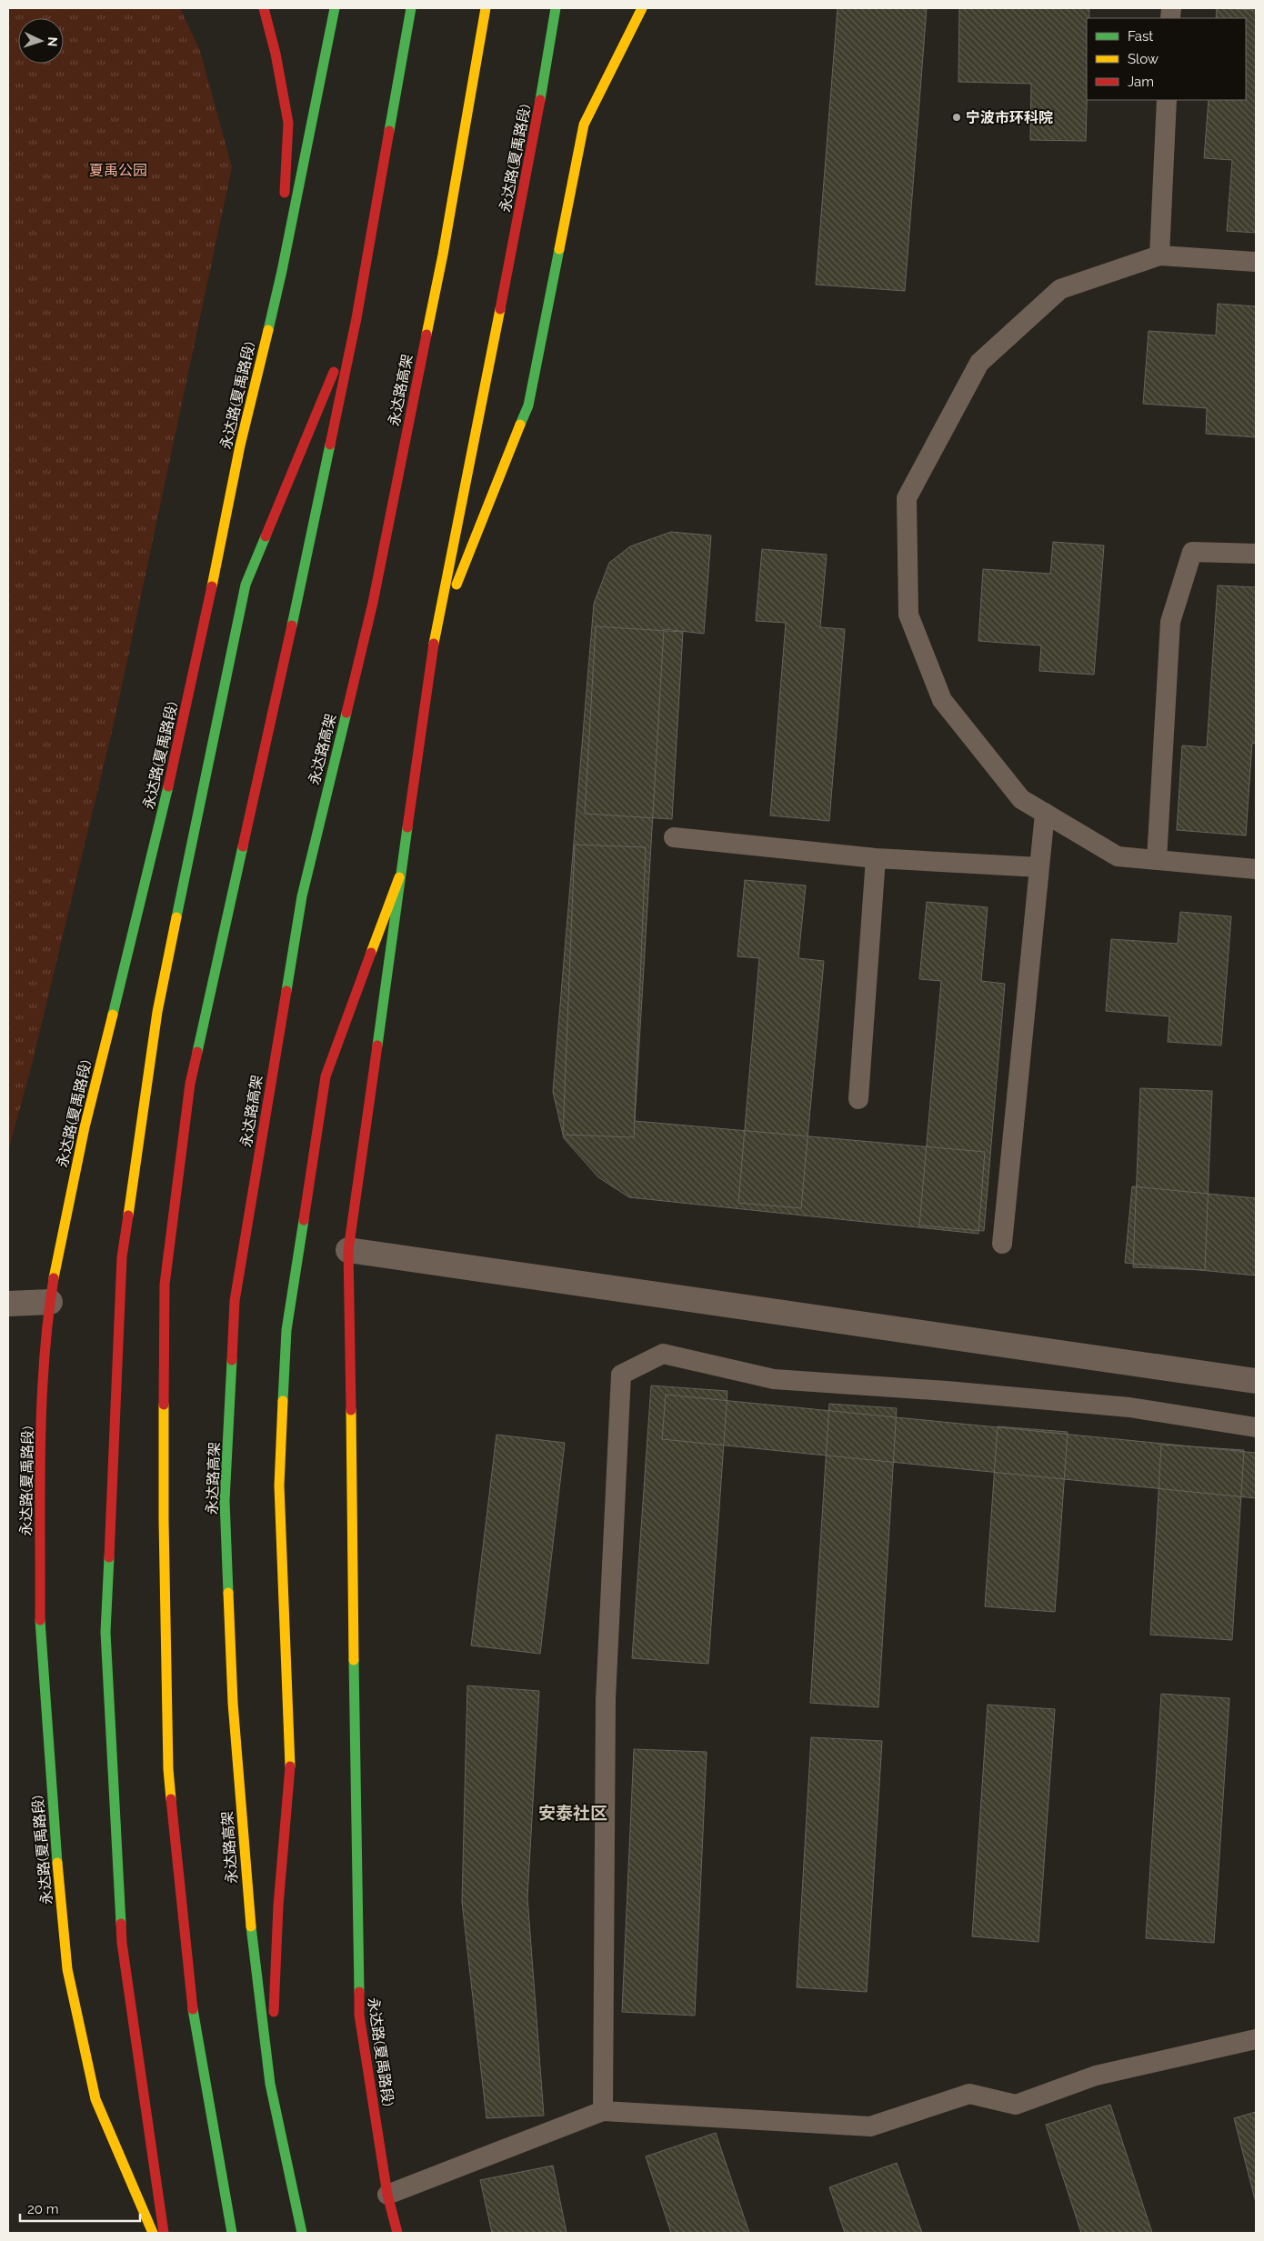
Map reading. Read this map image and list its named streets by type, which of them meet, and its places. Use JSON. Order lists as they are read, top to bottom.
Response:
{
  "streets": {
    "main road": ["永达路(夏禹路段)", "永达路高架"]
  },
  "districts": ["安泰社区"],
  "parks": ["夏禹公园"],
  "places": ["宁波市环科院"],
  "legend": ["Fast", "Slow", "Jam"],
  "scale_bar": "20 m",
  "north": "right"
}
